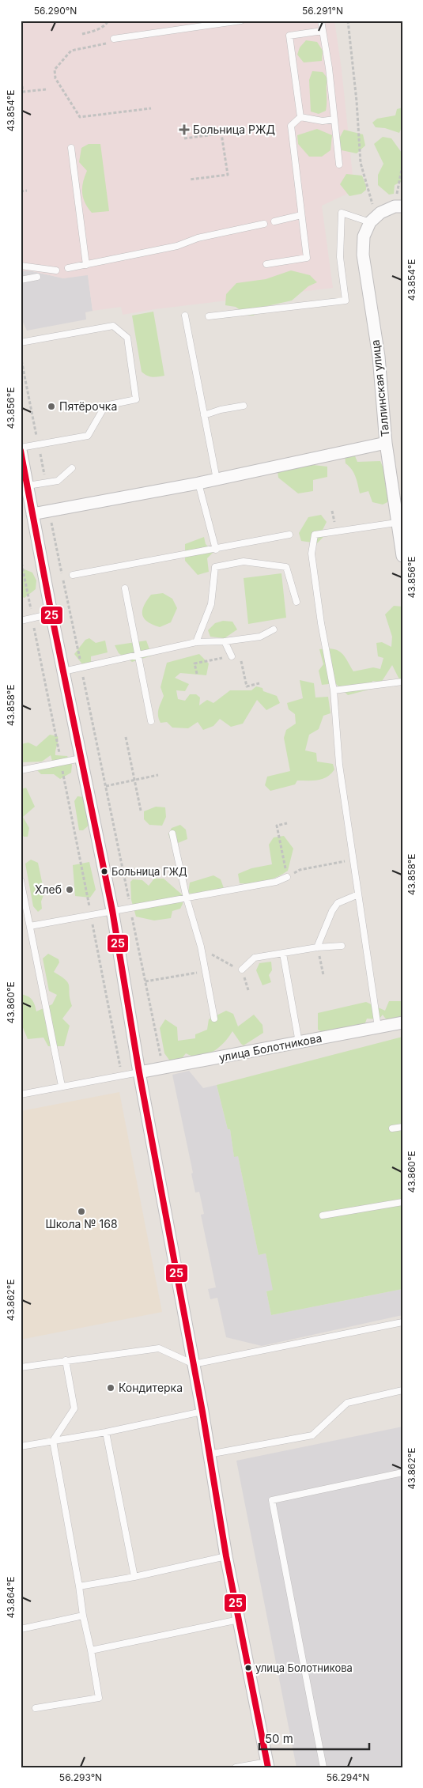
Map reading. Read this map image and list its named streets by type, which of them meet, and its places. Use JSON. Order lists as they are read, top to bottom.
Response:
{
  "streets": {
    "street": ["Таллинская улица", "улица Болотникова"]
  },
  "places": {
    "health": ["Больница РЖД"],
    "other": [
      "Пятёрочка",
      "Больница ГЖД",
      "Хлеб",
      "Школа № 168",
      "Кондитерка",
      "улица Болотникова"
    ]
  },
  "lines": ["transit line 25"],
  "scale_bar": "50 m",
  "coordinates": [
    "56.290°N",
    "56.291°N",
    "43.854°E",
    "43.856°E",
    "43.858°E",
    "43.860°E",
    "43.862°E",
    "43.864°E",
    "56.293°N",
    "56.294°N"
  ]
}
